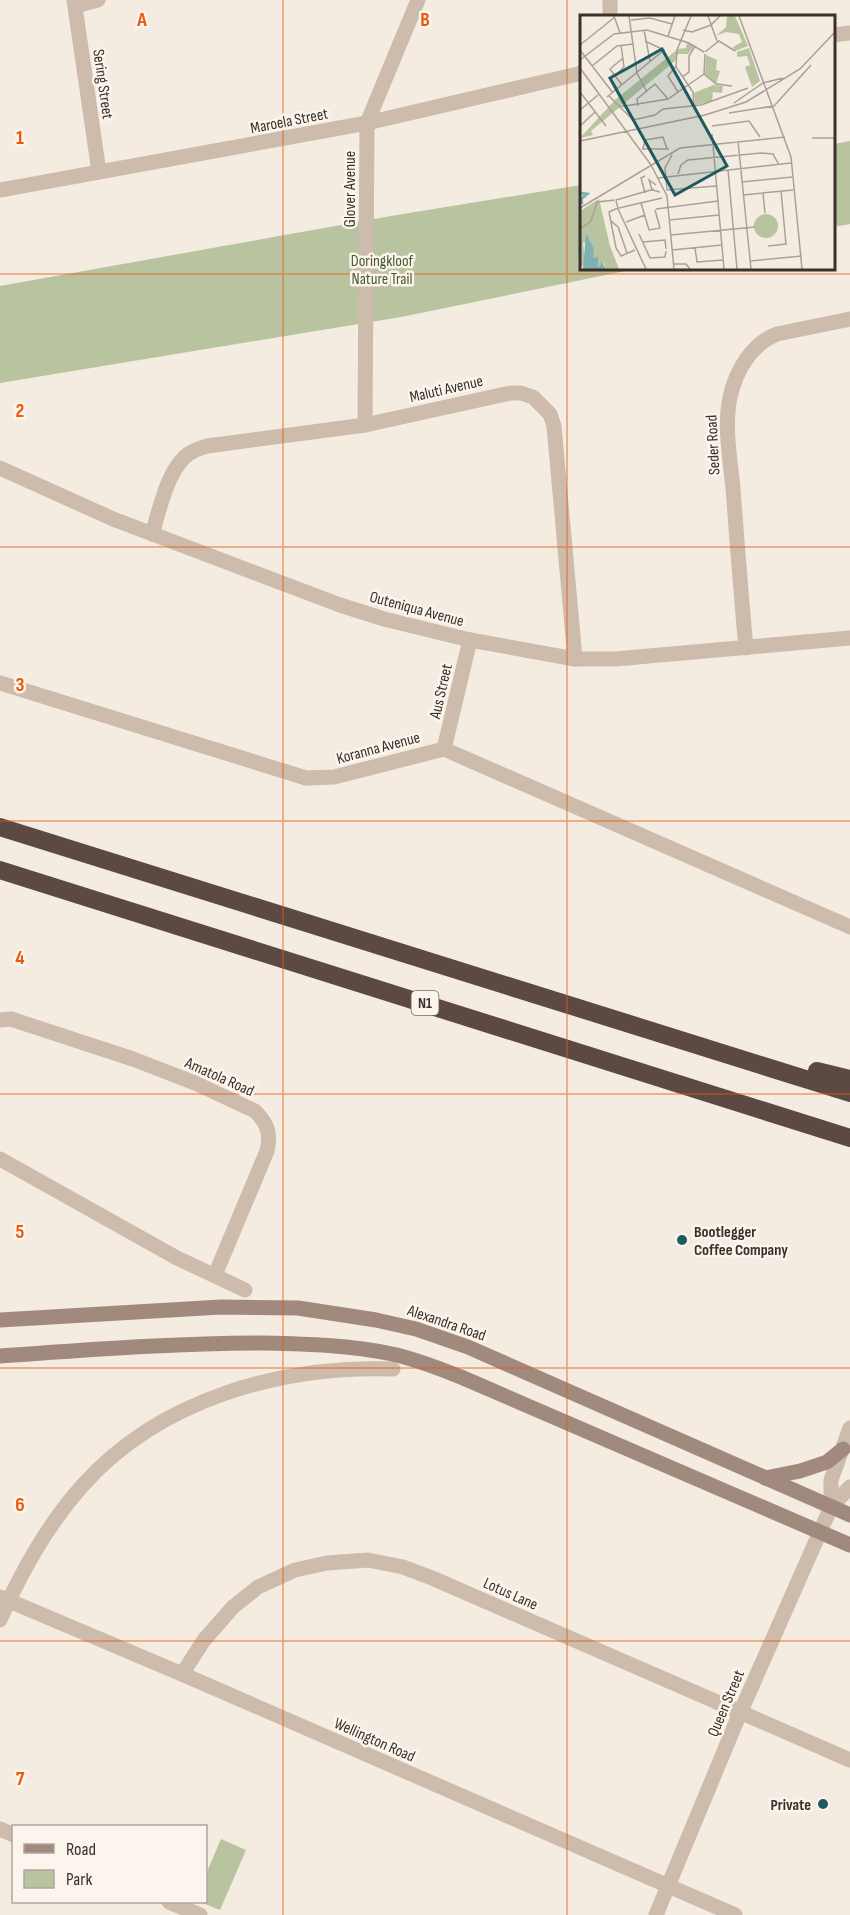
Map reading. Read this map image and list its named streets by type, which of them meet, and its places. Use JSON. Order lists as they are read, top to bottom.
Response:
{
  "streets": {
    "highway": ["N1"],
    "main road": ["Alexandra Road"],
    "street": [
      "Sering Street",
      "Maroela Street",
      "Glover Avenue",
      "Maluti Avenue",
      "Seder Road",
      "Outeniqua Avenue",
      "Aus Street",
      "Koranna Avenue",
      "Amatola Road",
      "Lotus Lane",
      "Queen Street",
      "Wellington Road"
    ]
  },
  "crossings": [
    ["Sering Street", "Maroela Street"],
    ["Maroela Street", "Glover Avenue"],
    ["Glover Avenue", "Maluti Avenue"],
    ["Maluti Avenue", "Outeniqua Avenue"],
    ["Seder Road", "Outeniqua Avenue"],
    ["Outeniqua Avenue", "Aus Street"],
    ["Aus Street", "Koranna Avenue"],
    ["Alexandra Road", "Queen Street"],
    ["Lotus Lane", "Queen Street"],
    ["Lotus Lane", "Wellington Road"],
    ["Queen Street", "Wellington Road"]
  ],
  "parks": ["Doringkloof Nature Trail"],
  "places": ["Bootlegger Coffee Company", "Private"],
  "legend": ["Road", "Park"],
  "grid": {
    "columns": ["A", "B"],
    "rows": [
      "1",
      "2",
      "3",
      "4",
      "5",
      "6",
      "7"
    ]
  }
}
